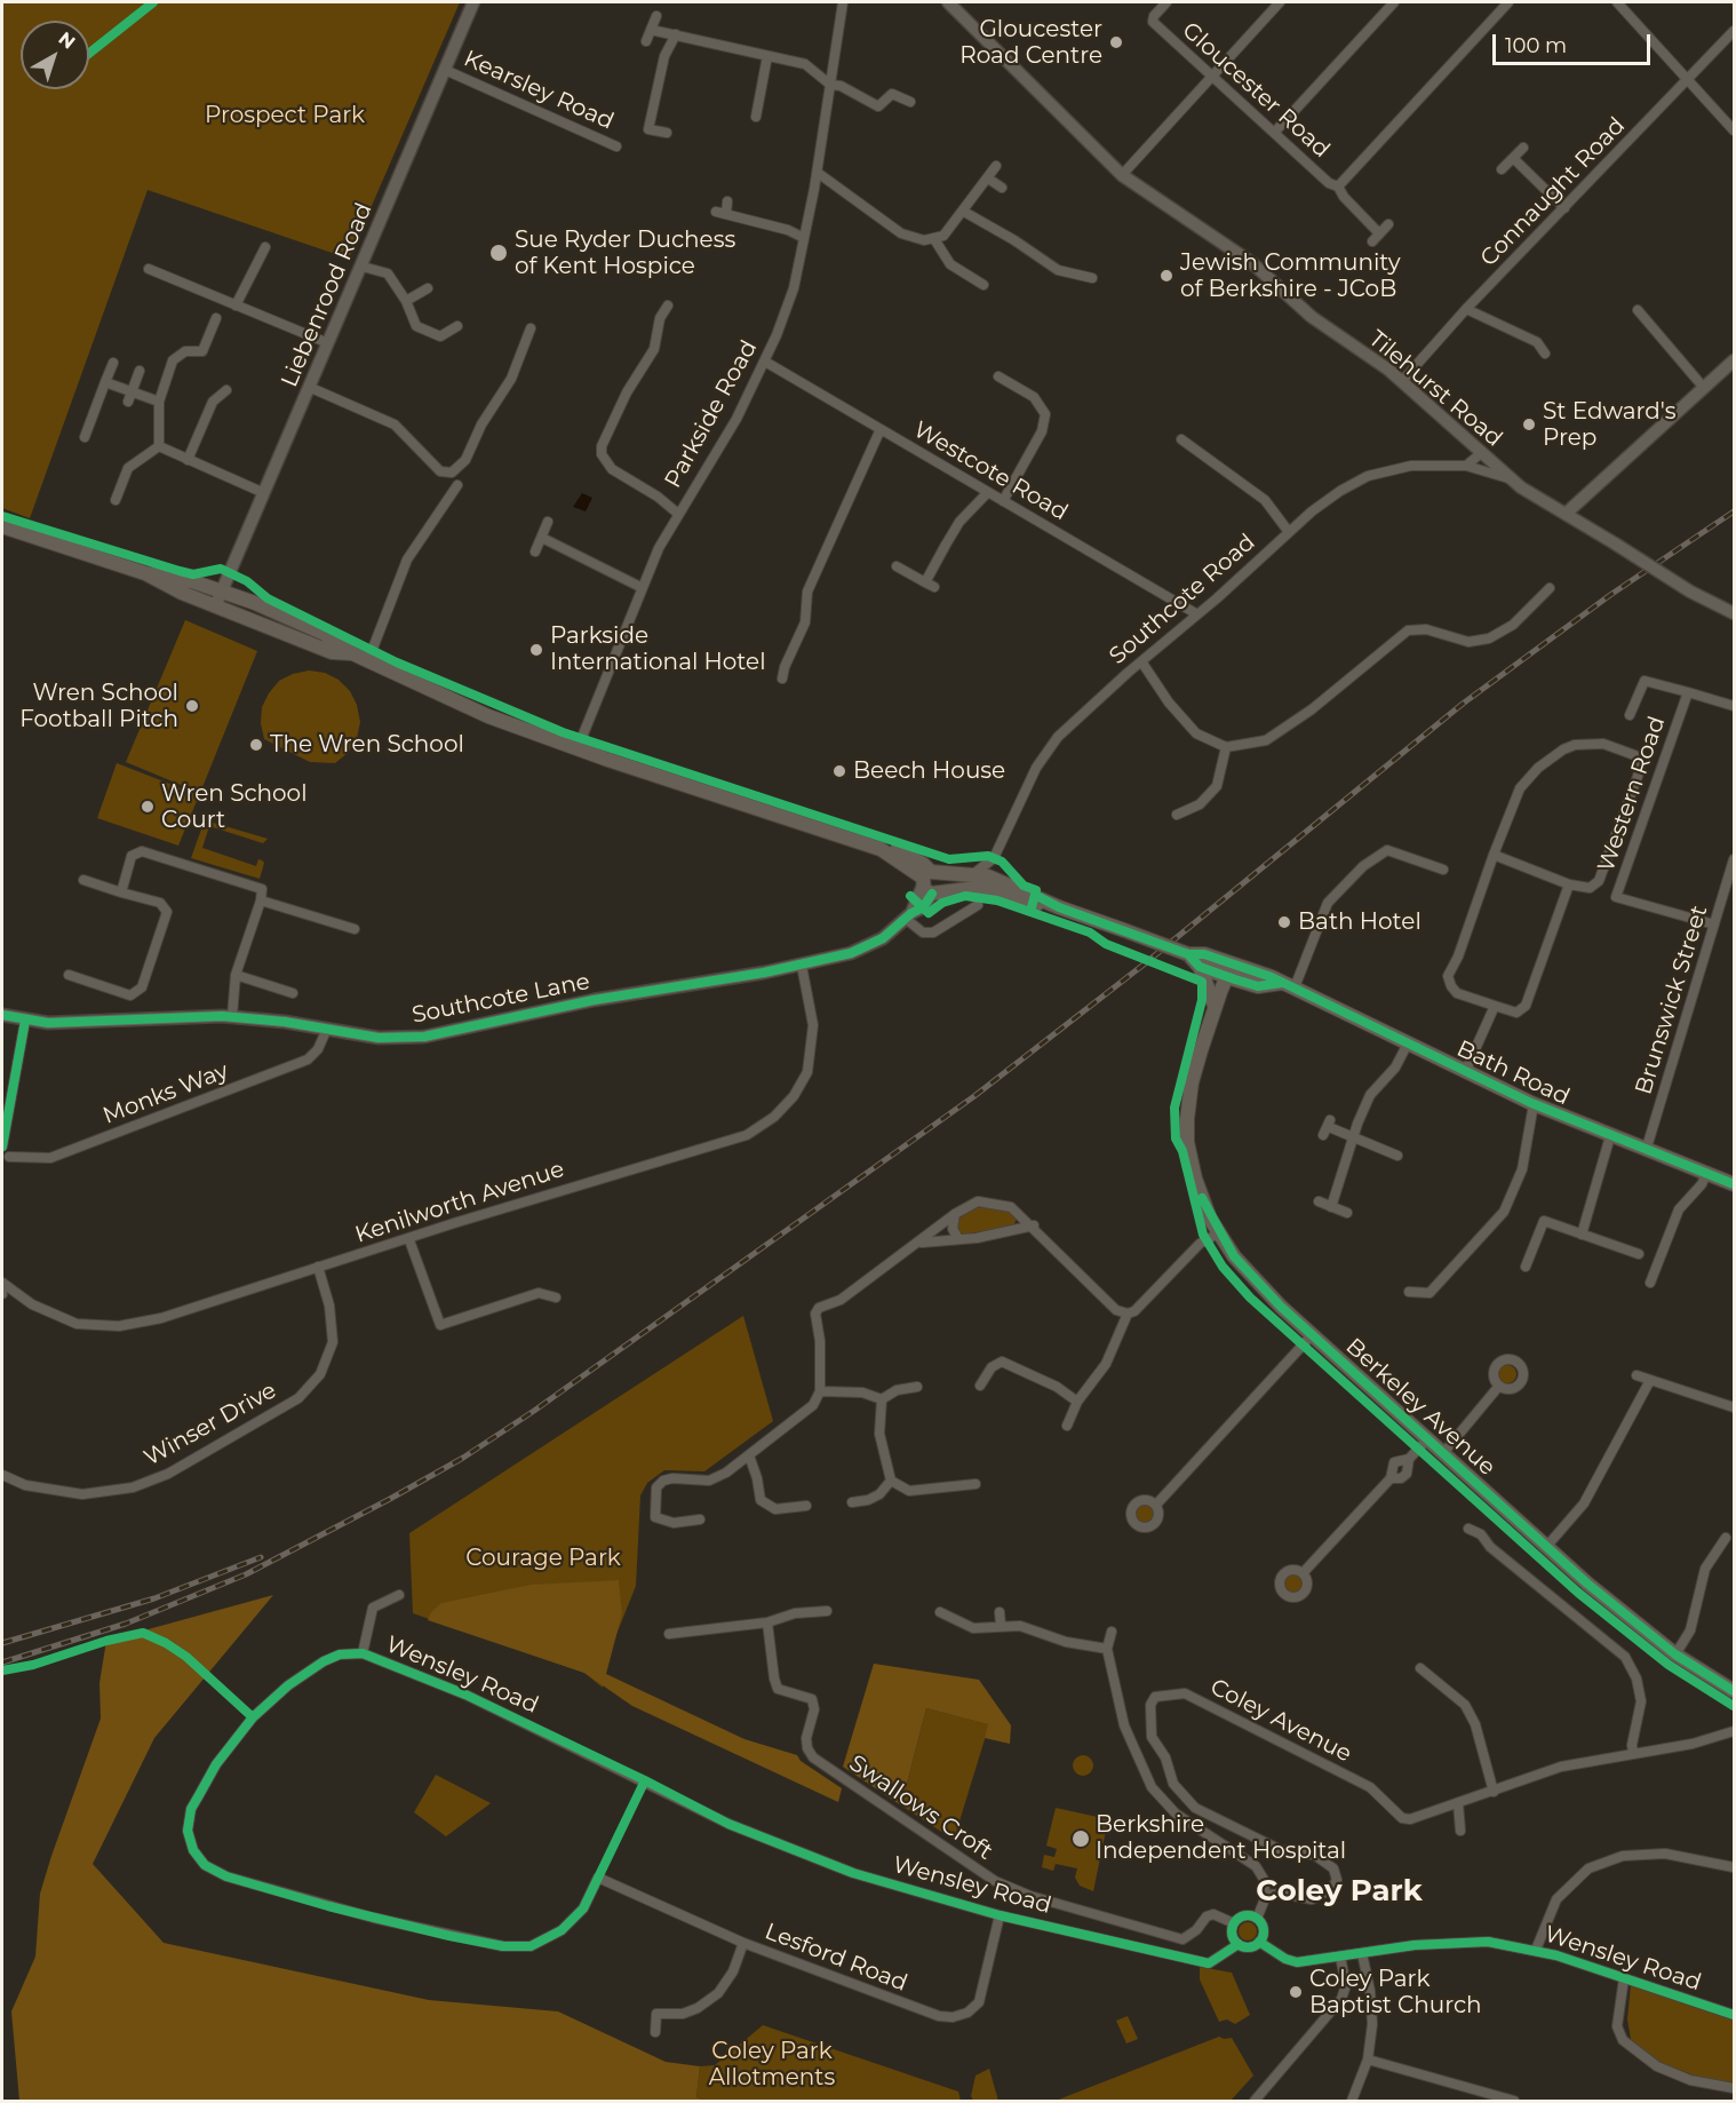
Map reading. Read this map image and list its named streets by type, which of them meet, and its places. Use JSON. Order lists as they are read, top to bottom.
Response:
{
  "streets": {
    "main road": ["Bath Road", "Berkeley Avenue"],
    "street": [
      "Kearsley Road",
      "Gloucester Road",
      "Connaught Road",
      "Liebenrood Road",
      "Tilehurst Road",
      "Parkside Road",
      "Westcote Road",
      "Southcote Road",
      "Western Road",
      "Southcote Lane",
      "Brunswick Street",
      "Monks Way",
      "Kenilworth Avenue",
      "Winser Drive",
      "Wensley Road",
      "Coley Avenue",
      "Swallows Croft",
      "Lesford Road"
    ]
  },
  "crossings": [
    ["Kearsley Road", "Liebenrood Road"],
    ["Connaught Road", "Tilehurst Road"],
    ["Tilehurst Road", "Southcote Road"],
    ["Parkside Road", "Westcote Road"],
    ["Westcote Road", "Southcote Road"],
    ["Southcote Road", "Bath Road"],
    ["Western Road", "Brunswick Street"],
    ["Southcote Lane", "Bath Road"],
    ["Southcote Lane", "Monks Way"],
    ["Southcote Lane", "Kenilworth Avenue"],
    ["Brunswick Street", "Bath Road"],
    ["Bath Road", "Berkeley Avenue"],
    ["Kenilworth Avenue", "Winser Drive"],
    ["Wensley Road", "Swallows Croft"],
    ["Wensley Road", "Lesford Road"]
  ],
  "districts": ["Coley Park"],
  "parks": ["Prospect Park", "Courage Park", "Coley Park Allotments"],
  "places": [
    "Gloucester Road Centre",
    "Sue Ryder Duchess of Kent Hospice",
    "Jewish Community of Berkshire - JCoB",
    "St Edward's Prep",
    "Parkside International Hotel",
    "Wren School Football Pitch",
    "The Wren School",
    "Beech House",
    "Wren School Court",
    "Bath Hotel",
    "Berkshire Independent Hospital",
    "Coley Park Baptist Church"
  ],
  "scale_bar": "100 m",
  "north": "top right"
}
